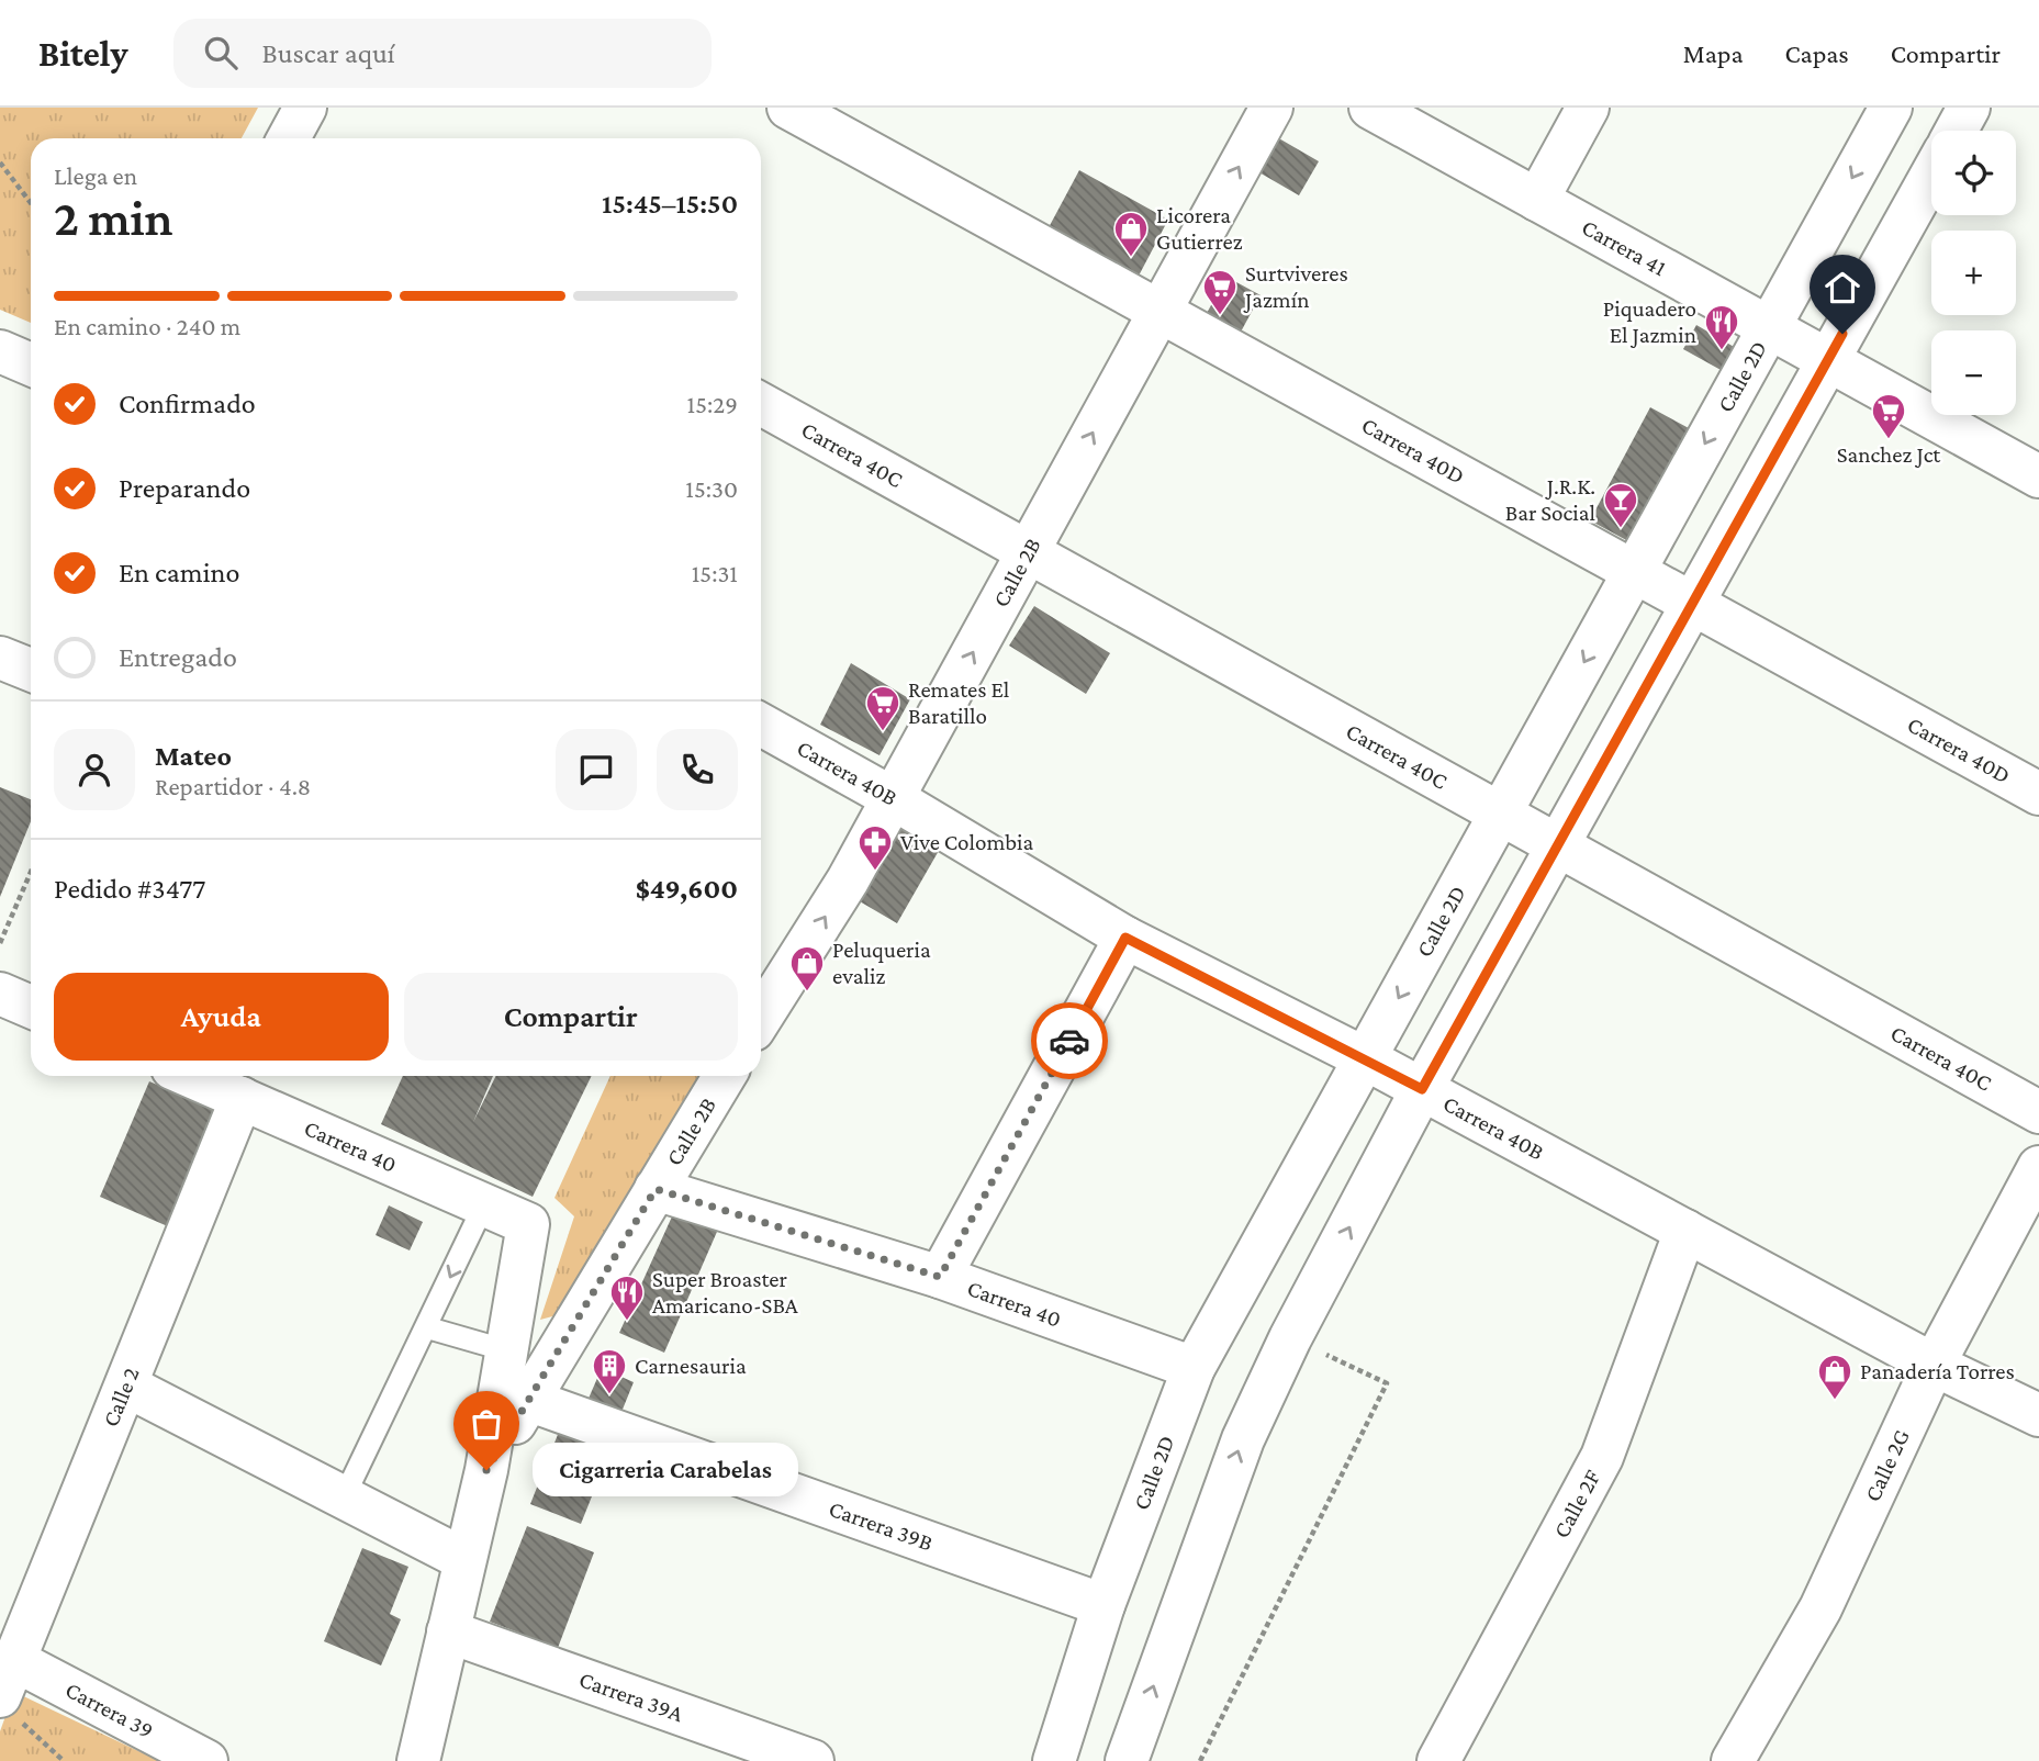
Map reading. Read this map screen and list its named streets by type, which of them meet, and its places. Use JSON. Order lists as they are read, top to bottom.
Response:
{
  "streets": {
    "street": [
      "Carrera 41",
      "Calle 2D",
      "Carrera 40D",
      "Carrera 40C",
      "Calle 2B",
      "Carrera 40B",
      "Carrera 40",
      "Calle 2",
      "Calle 2G",
      "Calle 2F",
      "Carrera 39B",
      "Carrera 39A",
      "Carrera 39"
    ]
  },
  "crossings": [
    ["Carrera 41", "Calle 2D"],
    ["Calle 2D", "Carrera 40D"],
    ["Calle 2D", "Carrera 40C"],
    ["Calle 2D", "Carrera 40B"],
    ["Calle 2D", "Carrera 40"],
    ["Calle 2D", "Carrera 39B"],
    ["Carrera 40D", "Calle 2B"],
    ["Carrera 40C", "Calle 2B"],
    ["Calle 2B", "Carrera 40B"],
    ["Calle 2B", "Carrera 40"],
    ["Calle 2B", "Carrera 39B"],
    ["Calle 2B", "Carrera 39A"],
    ["Carrera 40B", "Calle 2G"],
    ["Carrera 40B", "Calle 2F"],
    ["Carrera 40", "Calle 2"],
    ["Calle 2", "Carrera 39"]
  ],
  "one_way": ["Calle 2B"],
  "places": {
    "shop": ["Licorera Gutierrez", "Peluqueria evaliz", "Panadería Torres"],
    "supermarket": ["Surtviveres Jazmín", "Sanchez Jct", "Remates El Baratillo"],
    "restaurant": ["Piquadero El Jazmin", "Super Broaster Amaricano-SBA"],
    "bar": ["J.R.K. Bar Social"],
    "pharmacy": ["Vive Colombia"],
    "building": ["Carnesauria"],
    "other": ["Cigarreria Carabelas"]
  },
  "page": {
    "header": "Bitely",
    "search": "Buscar aquí",
    "nav": ["Mapa", "Capas", "Compartir"],
    "map_buttons": ["+", "−"],
    "heading": ["2 min", "Llega en", "15:45–15:50"],
    "panel": [
      "Mateo",
      "Repartidor · 4.8",
      "Pedido #3477",
      "$49,600"
    ],
    "bar": "En camino · 240 m",
    "list": [
      ["Confirmado", "15:29"],
      ["Preparando", "15:30"],
      ["En camino", "15:31"],
      "Entregado"
    ],
    "buttons": ["Ayuda", "Compartir"],
    "bubble": "Cigarreria Carabelas"
  }
}
